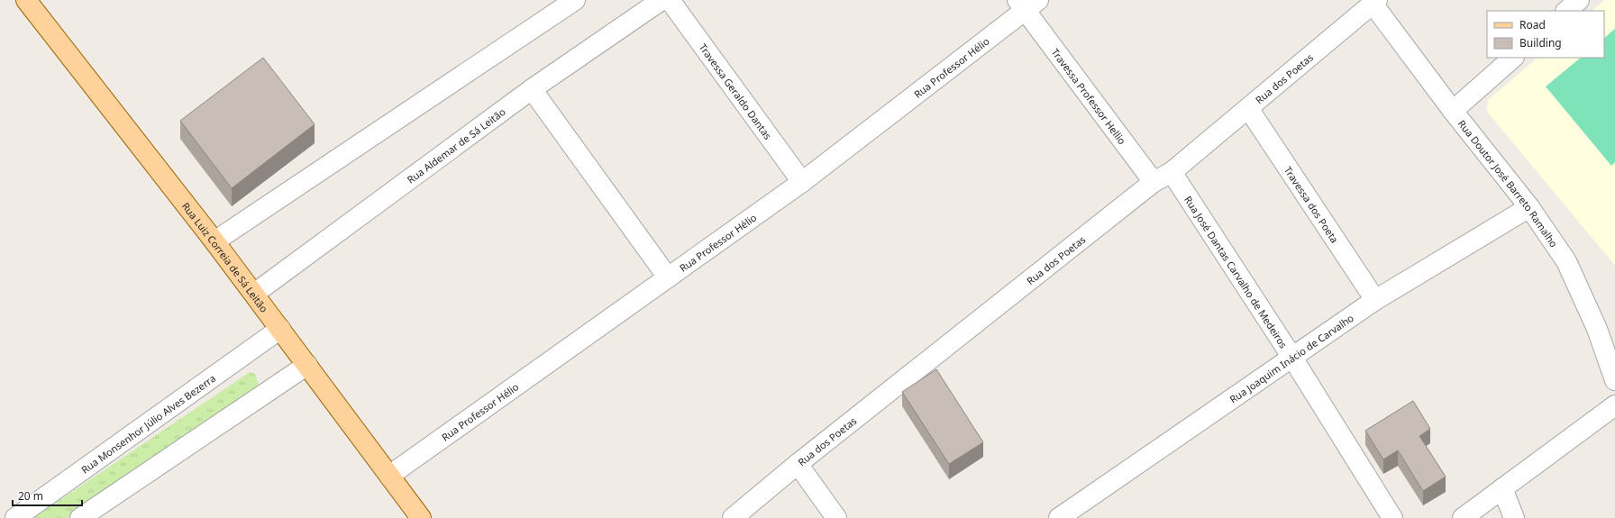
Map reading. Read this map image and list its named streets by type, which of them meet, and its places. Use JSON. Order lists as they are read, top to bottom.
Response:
{
  "streets": {
    "main road": ["Rua Luiz Correia de Sá Leitão"],
    "street": [
      "Rua Professor Hélio",
      "Rua dos Poetas",
      "Travessa Geraldo Dantas",
      "Travessa Professor Hellio",
      "Rua Aldemar de Sá Leitão",
      "Rua Doutor José Barreto Ramalho",
      "Travessa dos Poeta",
      "Rua José Dantas Carvalho de Medeiros",
      "Rua Joaquim Inácio de Carvalho",
      "Rua Monsenhor Júlio Alves Bezerra"
    ]
  },
  "crossings": [
    ["Rua Professor Hélio", "Travessa Geraldo Dantas"],
    ["Rua Professor Hélio", "Travessa Professor Hellio"],
    ["Rua Professor Hélio", "Rua Luiz Correia de Sá Leitão"],
    ["Rua dos Poetas", "Travessa Professor Hellio"],
    ["Rua dos Poetas", "Rua Doutor José Barreto Ramalho"],
    ["Rua dos Poetas", "Travessa dos Poeta"],
    ["Rua dos Poetas", "Rua José Dantas Carvalho de Medeiros"],
    ["Rua Aldemar de Sá Leitão", "Rua Luiz Correia de Sá Leitão"],
    ["Rua Doutor José Barreto Ramalho", "Rua Joaquim Inácio de Carvalho"],
    ["Travessa dos Poeta", "Rua Joaquim Inácio de Carvalho"],
    ["Rua Luiz Correia de Sá Leitão", "Rua Monsenhor Júlio Alves Bezerra"],
    ["Rua José Dantas Carvalho de Medeiros", "Rua Joaquim Inácio de Carvalho"]
  ],
  "legend": ["Road", "Building"],
  "scale_bar": "20 m"
}
